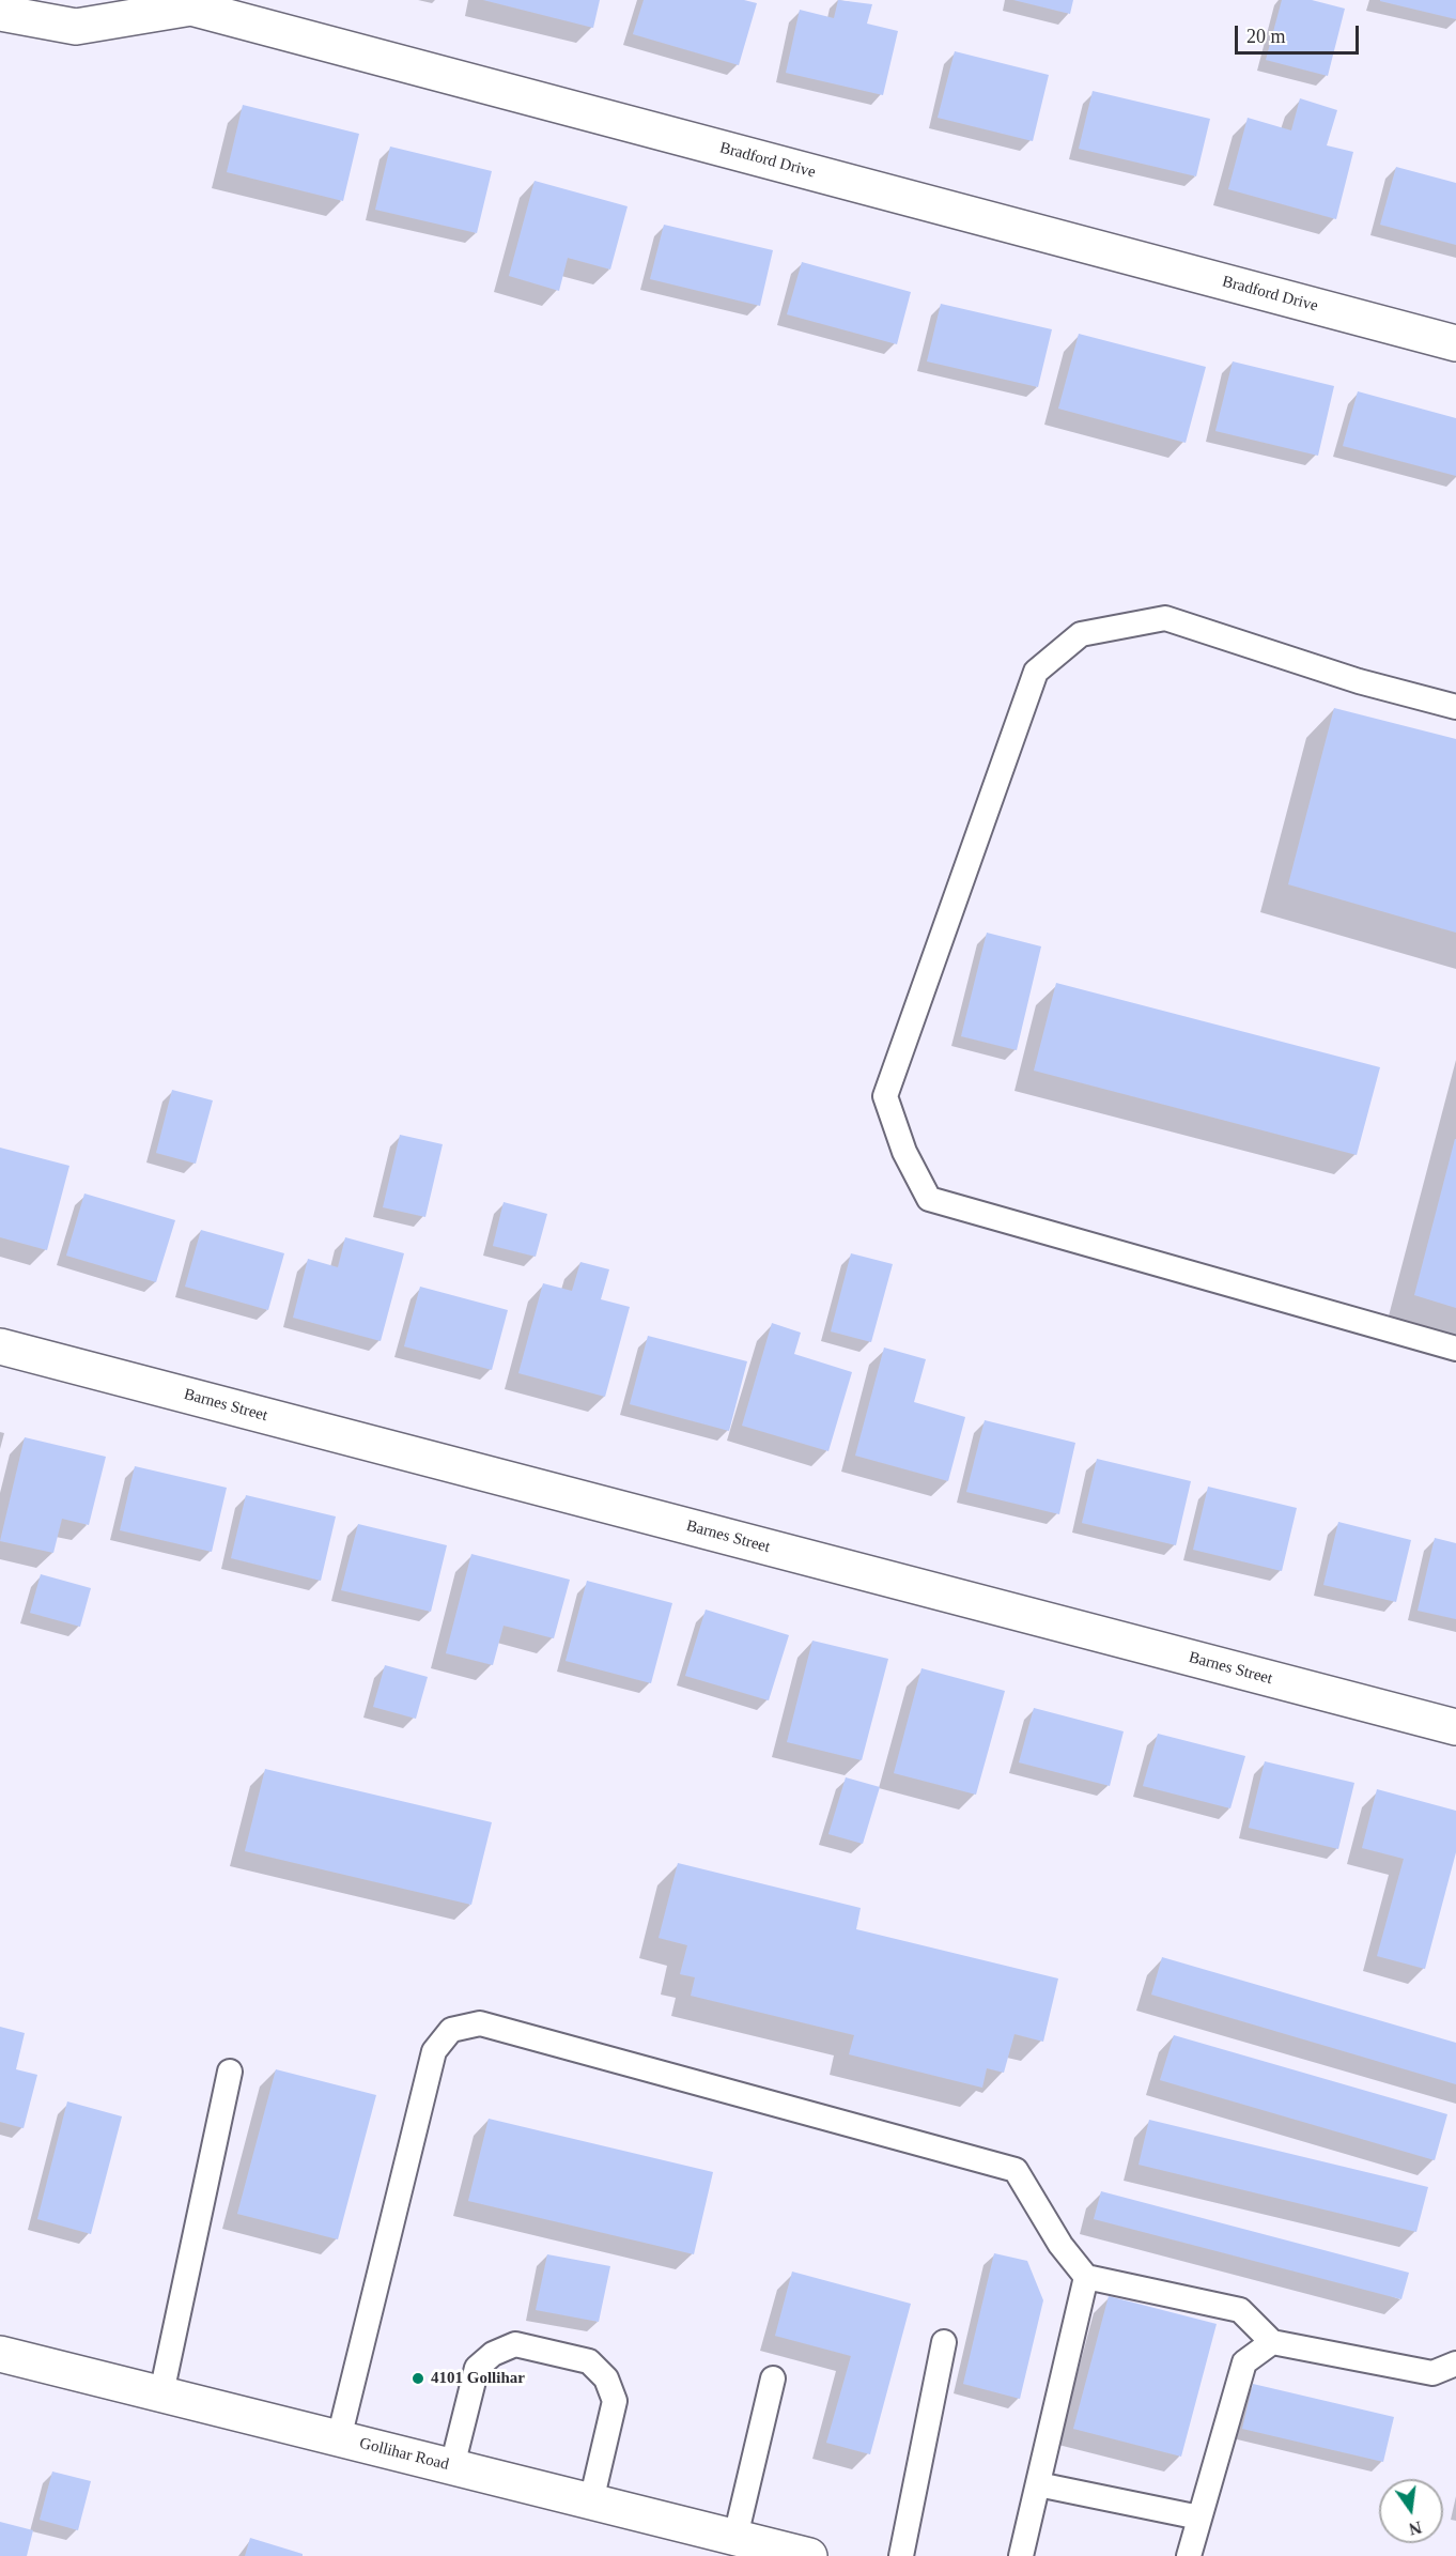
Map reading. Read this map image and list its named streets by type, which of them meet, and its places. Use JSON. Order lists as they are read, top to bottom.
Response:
{
  "streets": {
    "street": ["Bradford Drive", "Barnes Street", "Gollihar Road"]
  },
  "places": ["4101 Gollihar"],
  "scale_bar": "20 m",
  "north": "bottom"
}
